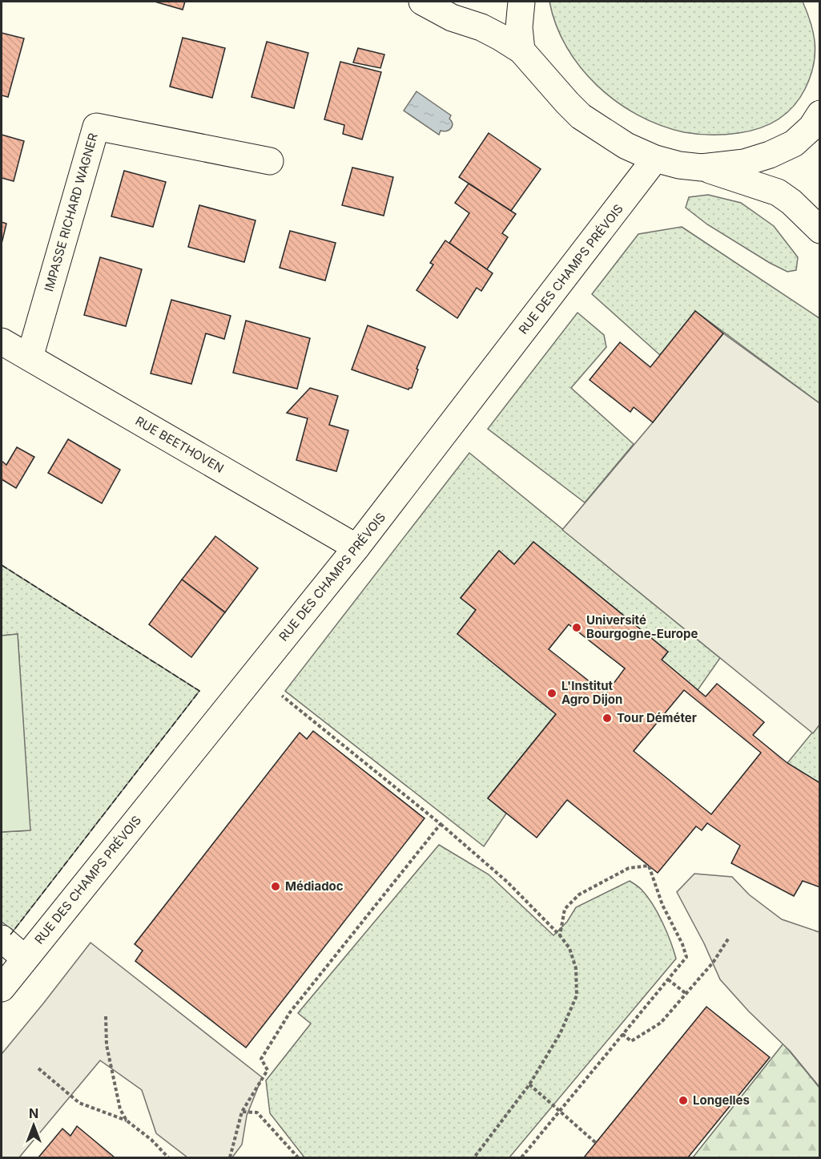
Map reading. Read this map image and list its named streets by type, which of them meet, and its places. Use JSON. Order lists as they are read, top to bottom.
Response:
{
  "streets": {
    "street": ["IMPASSE RICHARD WAGNER", "RUE DES CHAMPS PRÉVOIS", "RUE BEETHOVEN"]
  },
  "crossings": [
    ["IMPASSE RICHARD WAGNER", "RUE BEETHOVEN"],
    ["RUE DES CHAMPS PRÉVOIS", "RUE BEETHOVEN"]
  ],
  "places": [
    "Université Bourgogne-Europe",
    "L'Institut Agro Dijon",
    "Tour Déméter",
    "Médiadoc",
    "Longelles"
  ],
  "north": "top"
}
